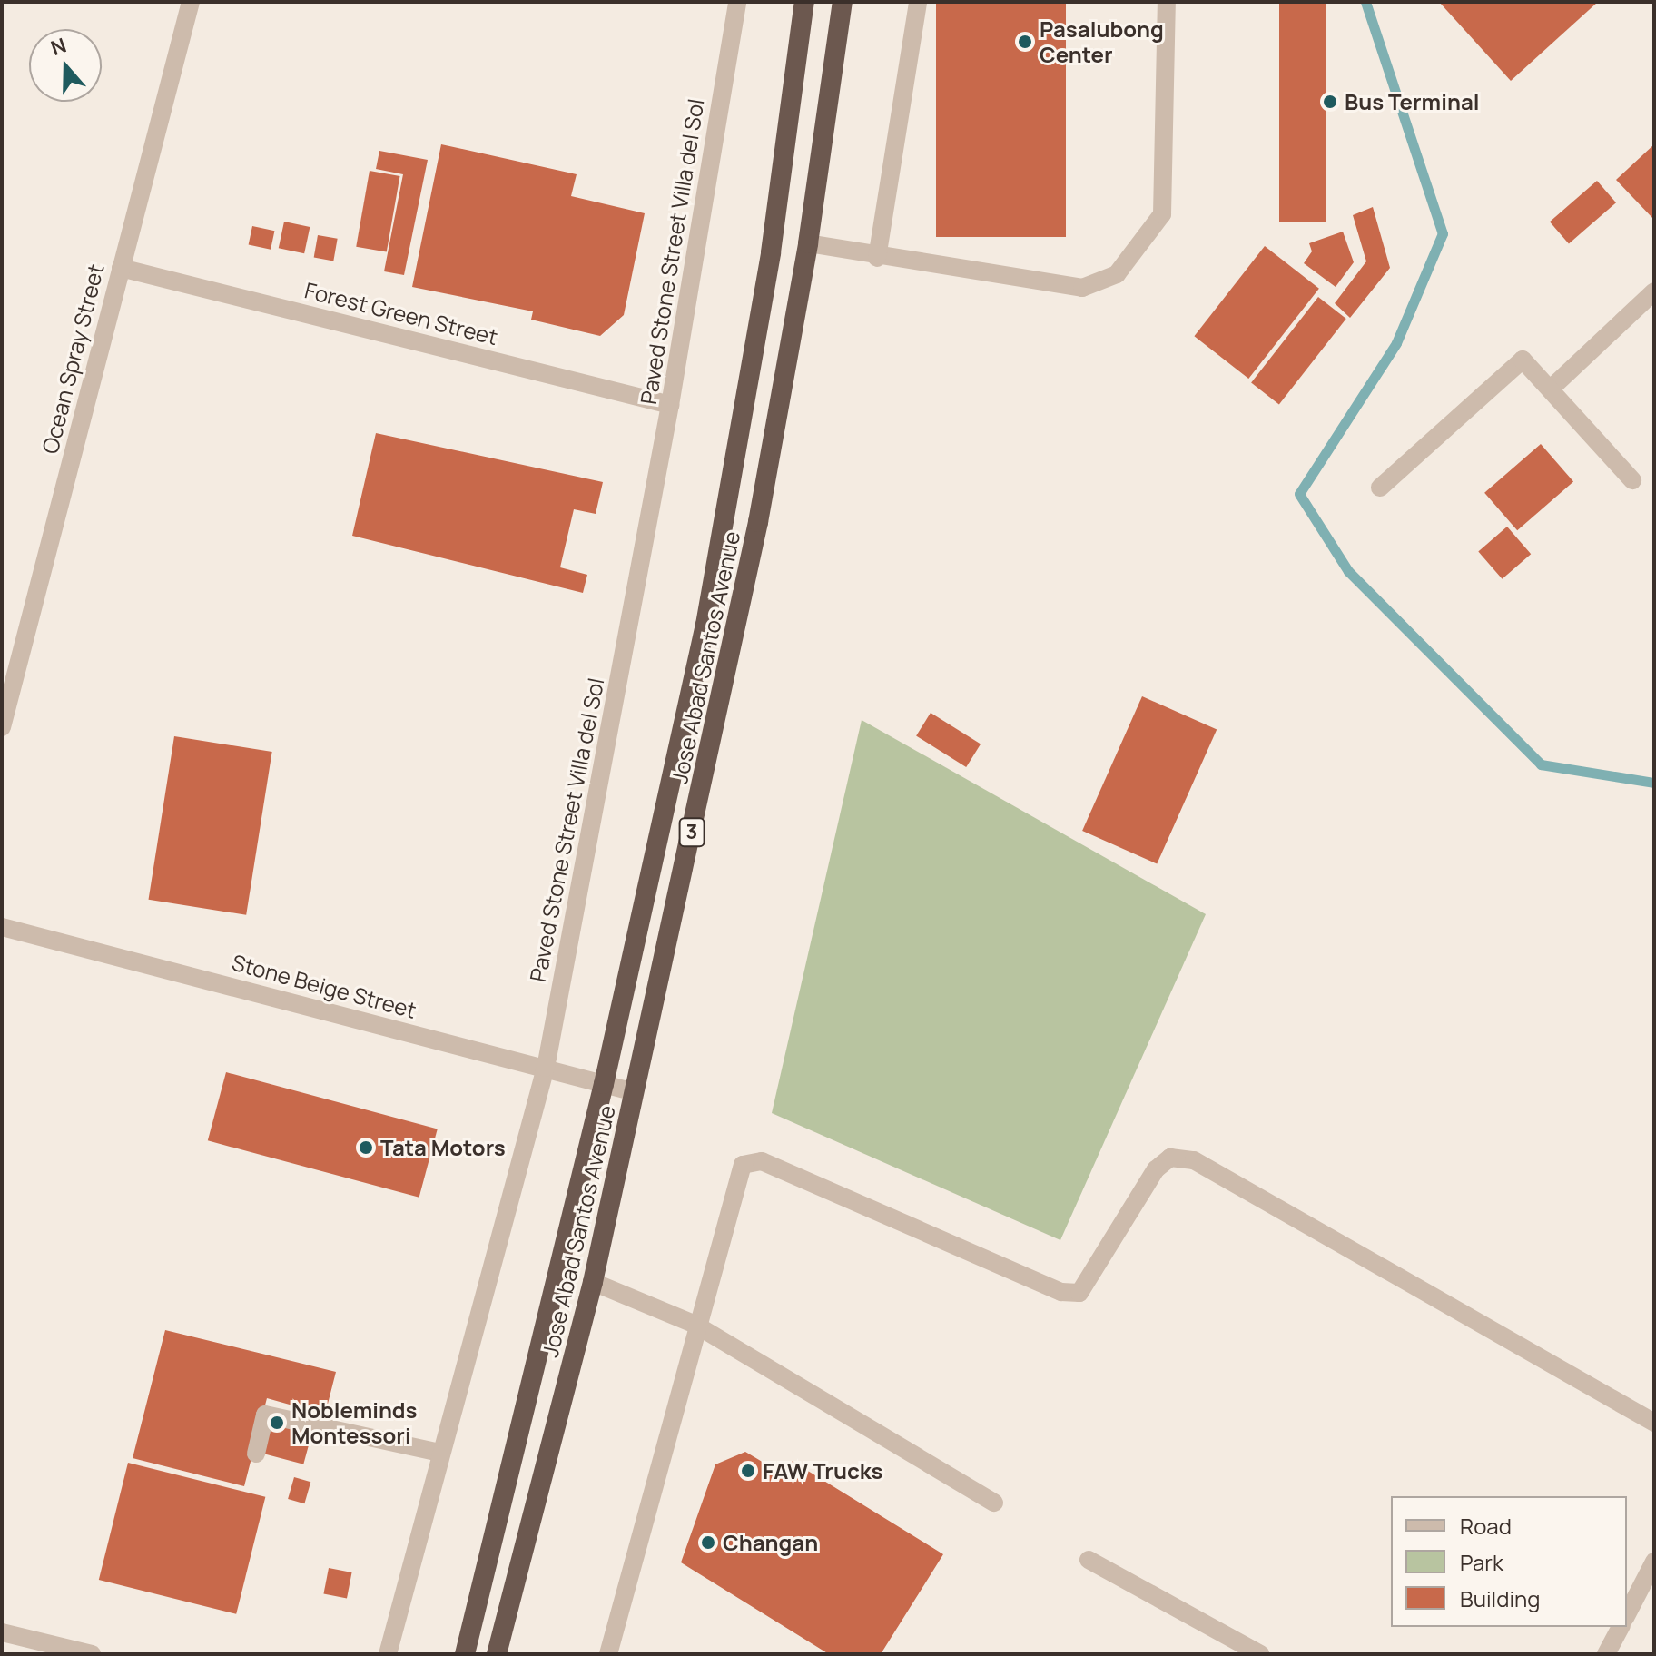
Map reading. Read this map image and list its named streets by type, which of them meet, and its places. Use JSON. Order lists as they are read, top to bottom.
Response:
{
  "streets": {
    "highway": ["Jose Abad Santos Avenue", "3"],
    "street": [
      "Paved Stone Street Villa del Sol",
      "Forest Green Street",
      "Ocean Spray Street",
      "Stone Beige Street"
    ]
  },
  "crossings": [
    ["Paved Stone Street Villa del Sol", "Forest Green Street"],
    ["Paved Stone Street Villa del Sol", "Stone Beige Street"],
    ["Forest Green Street", "Ocean Spray Street"],
    ["Jose Abad Santos Avenue", "Stone Beige Street"]
  ],
  "places": [
    "Pasalubong Center",
    "Bus Terminal",
    "Tata Motors",
    "Nobleminds Montessori",
    "FAW Trucks",
    "Changan"
  ],
  "legend": ["Road", "Park", "Building"],
  "north": "top"
}
